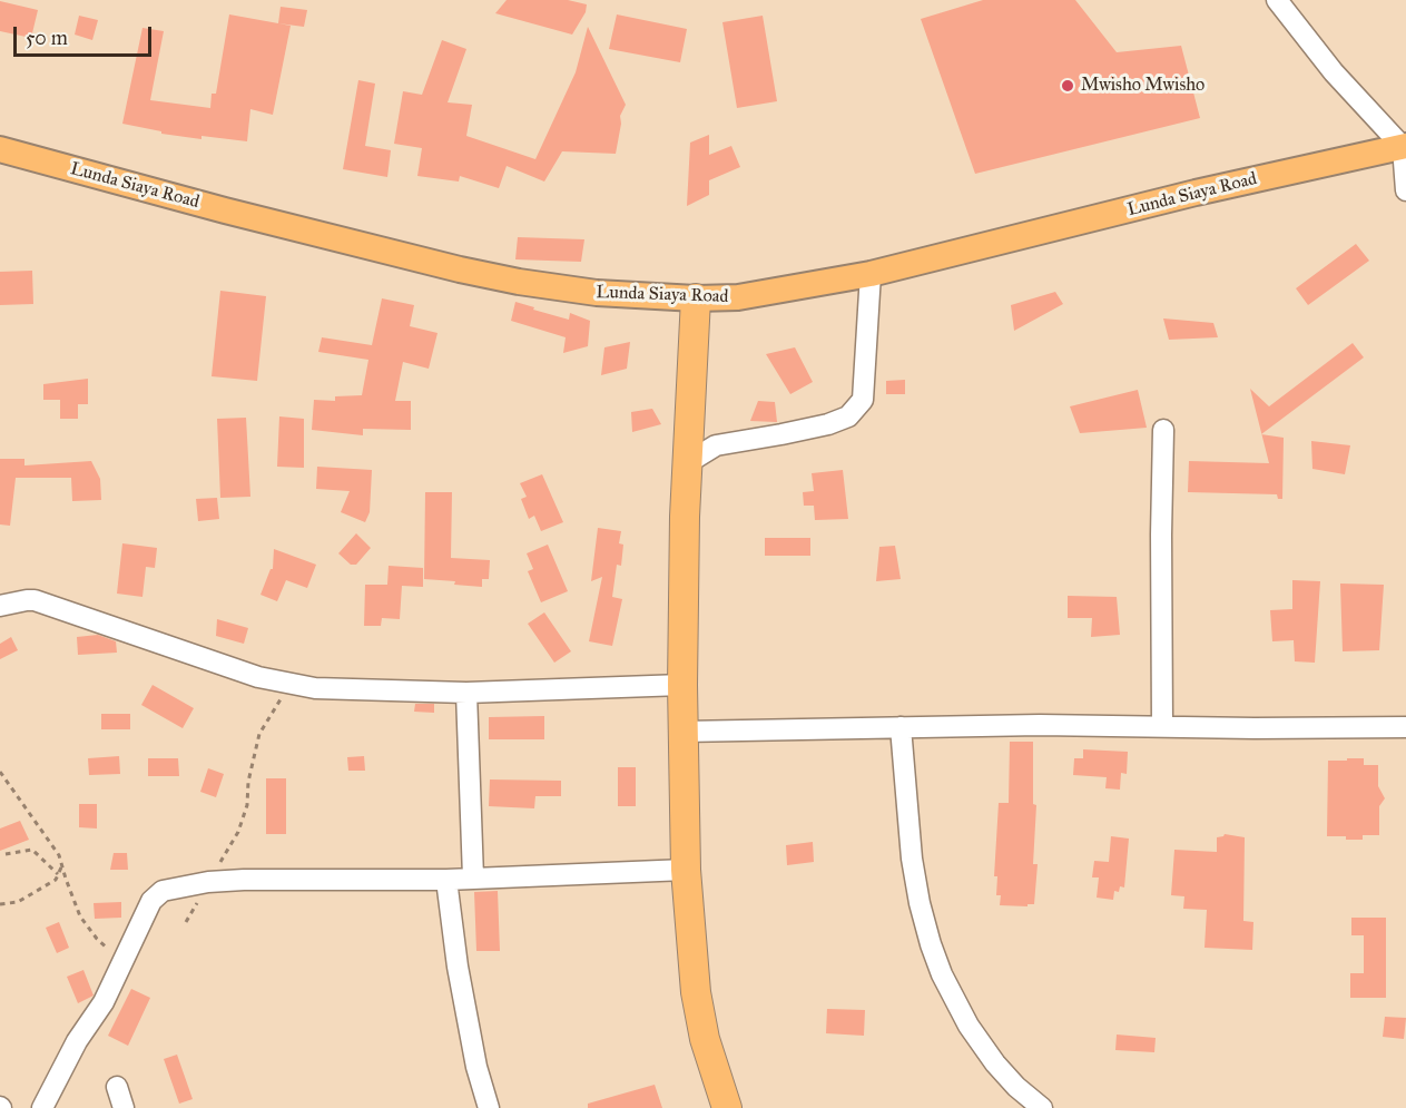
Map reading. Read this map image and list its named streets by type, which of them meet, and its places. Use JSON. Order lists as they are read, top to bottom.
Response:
{
  "streets": {
    "main road": ["Lunda Siaya Road"]
  },
  "places": ["Mwisho Mwisho"],
  "scale_bar": "50 m"
}
